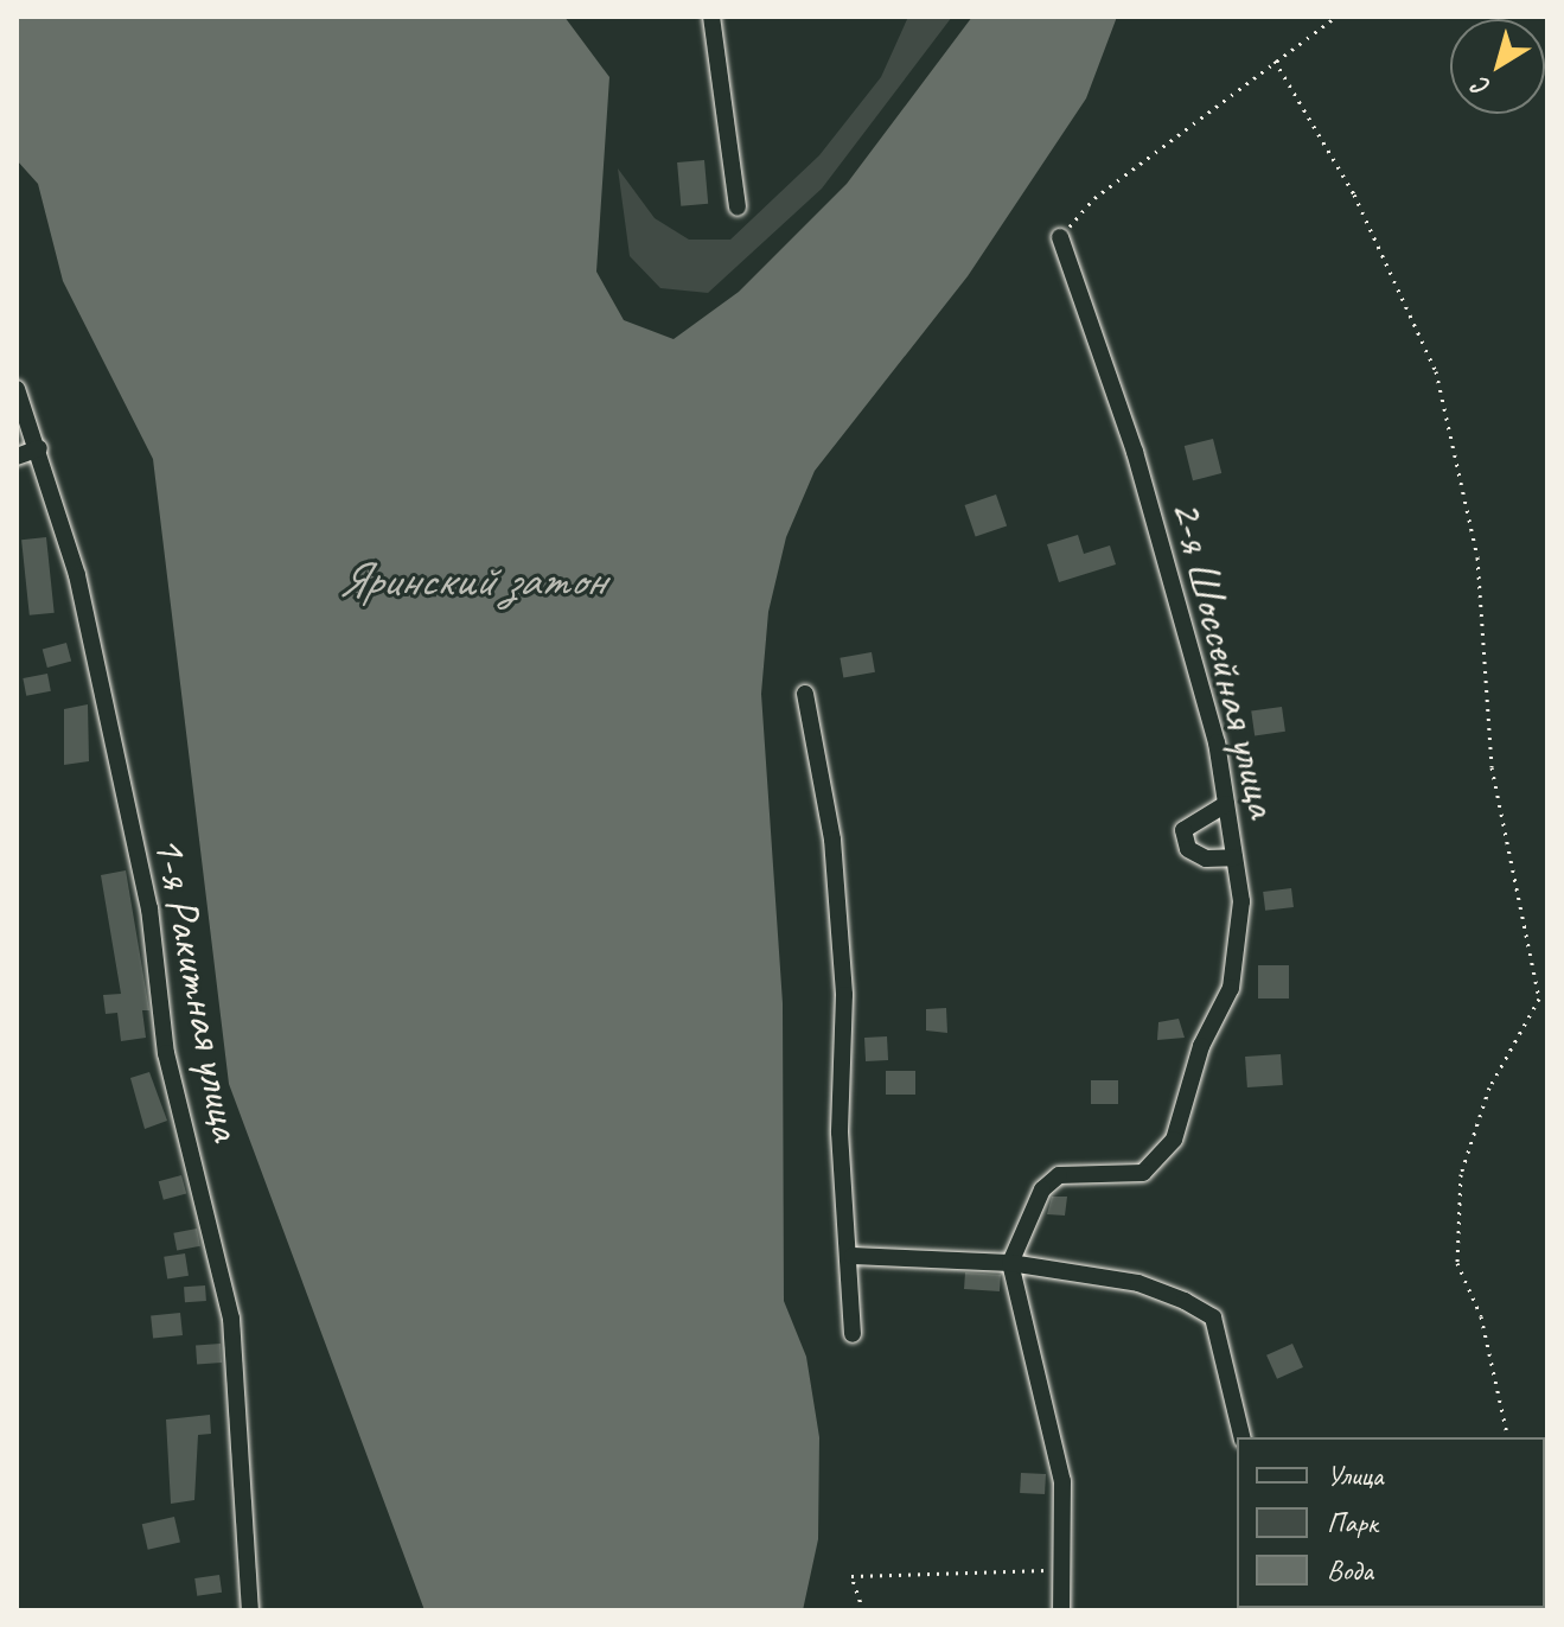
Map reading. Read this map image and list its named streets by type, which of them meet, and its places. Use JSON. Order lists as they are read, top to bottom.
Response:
{
  "streets": {
    "street": ["2-я Шоссейная улица", "1-я Ракитная улица"]
  },
  "water": ["Яринский затон"],
  "legend": ["Улица", "Парк", "Вода"],
  "north": "bottom left"
}
